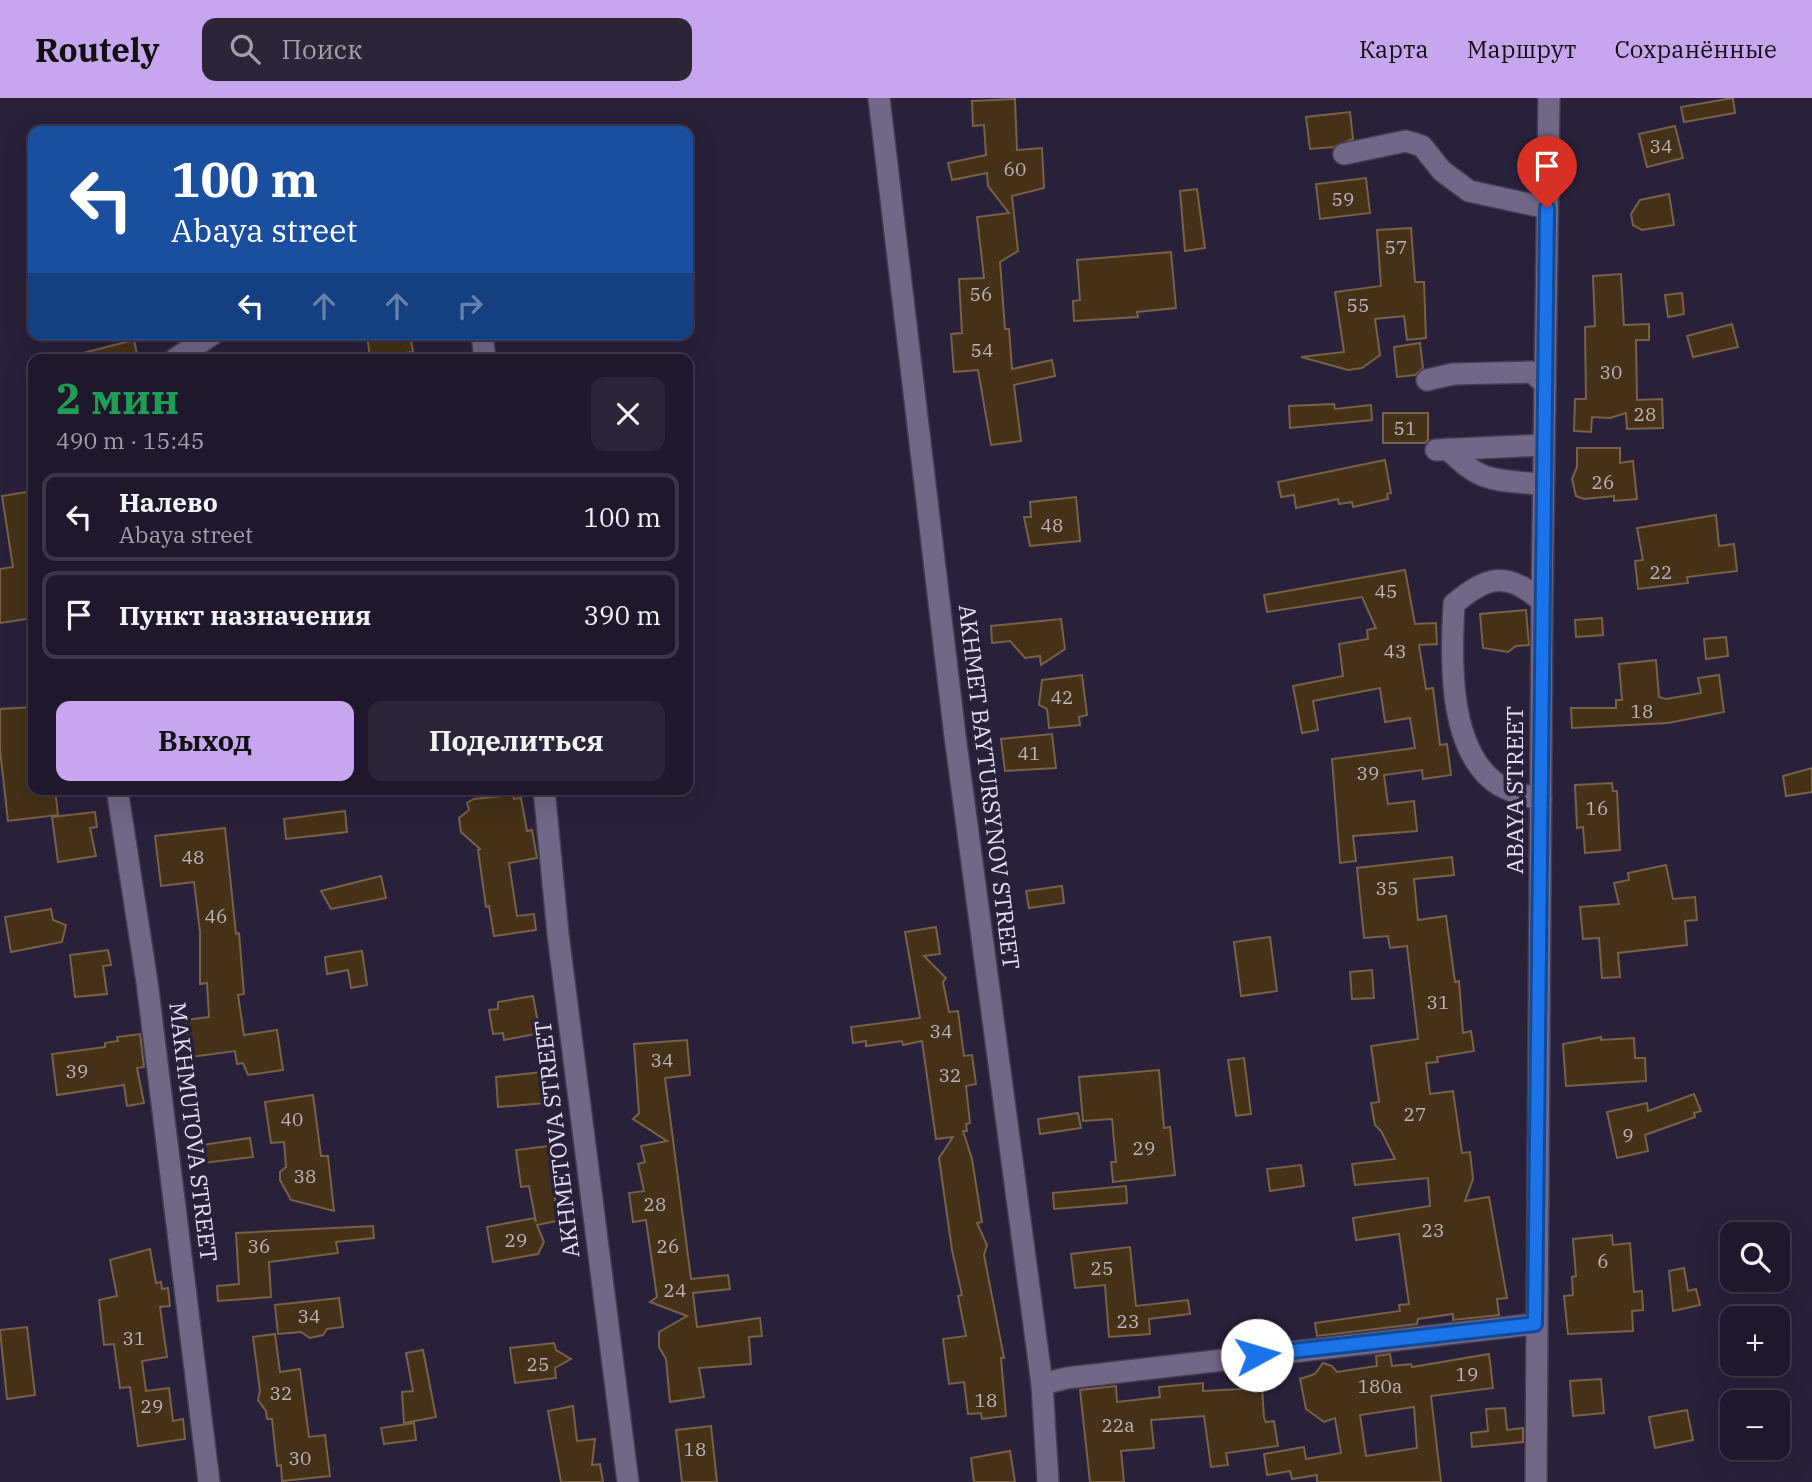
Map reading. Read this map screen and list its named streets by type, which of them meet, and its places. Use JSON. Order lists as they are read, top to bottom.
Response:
{
  "streets": {
    "street": [
      "AKHMET BAYTURSYNOV STREET",
      "ABAYA STREET",
      "MAKHMUTOVA STREET",
      "AKHMETOVA STREET"
    ]
  },
  "house_numbers": [
    "34",
    "60",
    "59",
    "57",
    "56",
    "55",
    "54",
    "30",
    "28",
    "51",
    "26",
    "48",
    "22",
    "45",
    "43",
    "42",
    "18",
    "41",
    "39",
    "16",
    "48",
    "35",
    "46",
    "31",
    "34",
    "34",
    "39",
    "32",
    "27",
    "40",
    "9",
    "29",
    "38",
    "28",
    "23",
    "29",
    "36",
    "26",
    "6",
    "25",
    "24",
    "34",
    "23",
    "31",
    "25",
    "19",
    "180а",
    "32",
    "18",
    "29",
    "22а",
    "18",
    "30"
  ],
  "page": {
    "header": "Routely",
    "search": "Поиск",
    "nav": ["Карта", "Маршрут", "Сохранённые"],
    "turn": ["100 m", "Abaya street"],
    "heading": ["2 мин", "490 m · 15:45"],
    "list": [
      {
        "name": "Налево",
        "note": "Abaya street",
        "value": "100 m"
      },
      {
        "name": "Пункт назначения",
        "value": "390 m"
      }
    ],
    "buttons": ["Выход", "Поделиться"],
    "map_buttons": ["+", "−"]
  }
}
